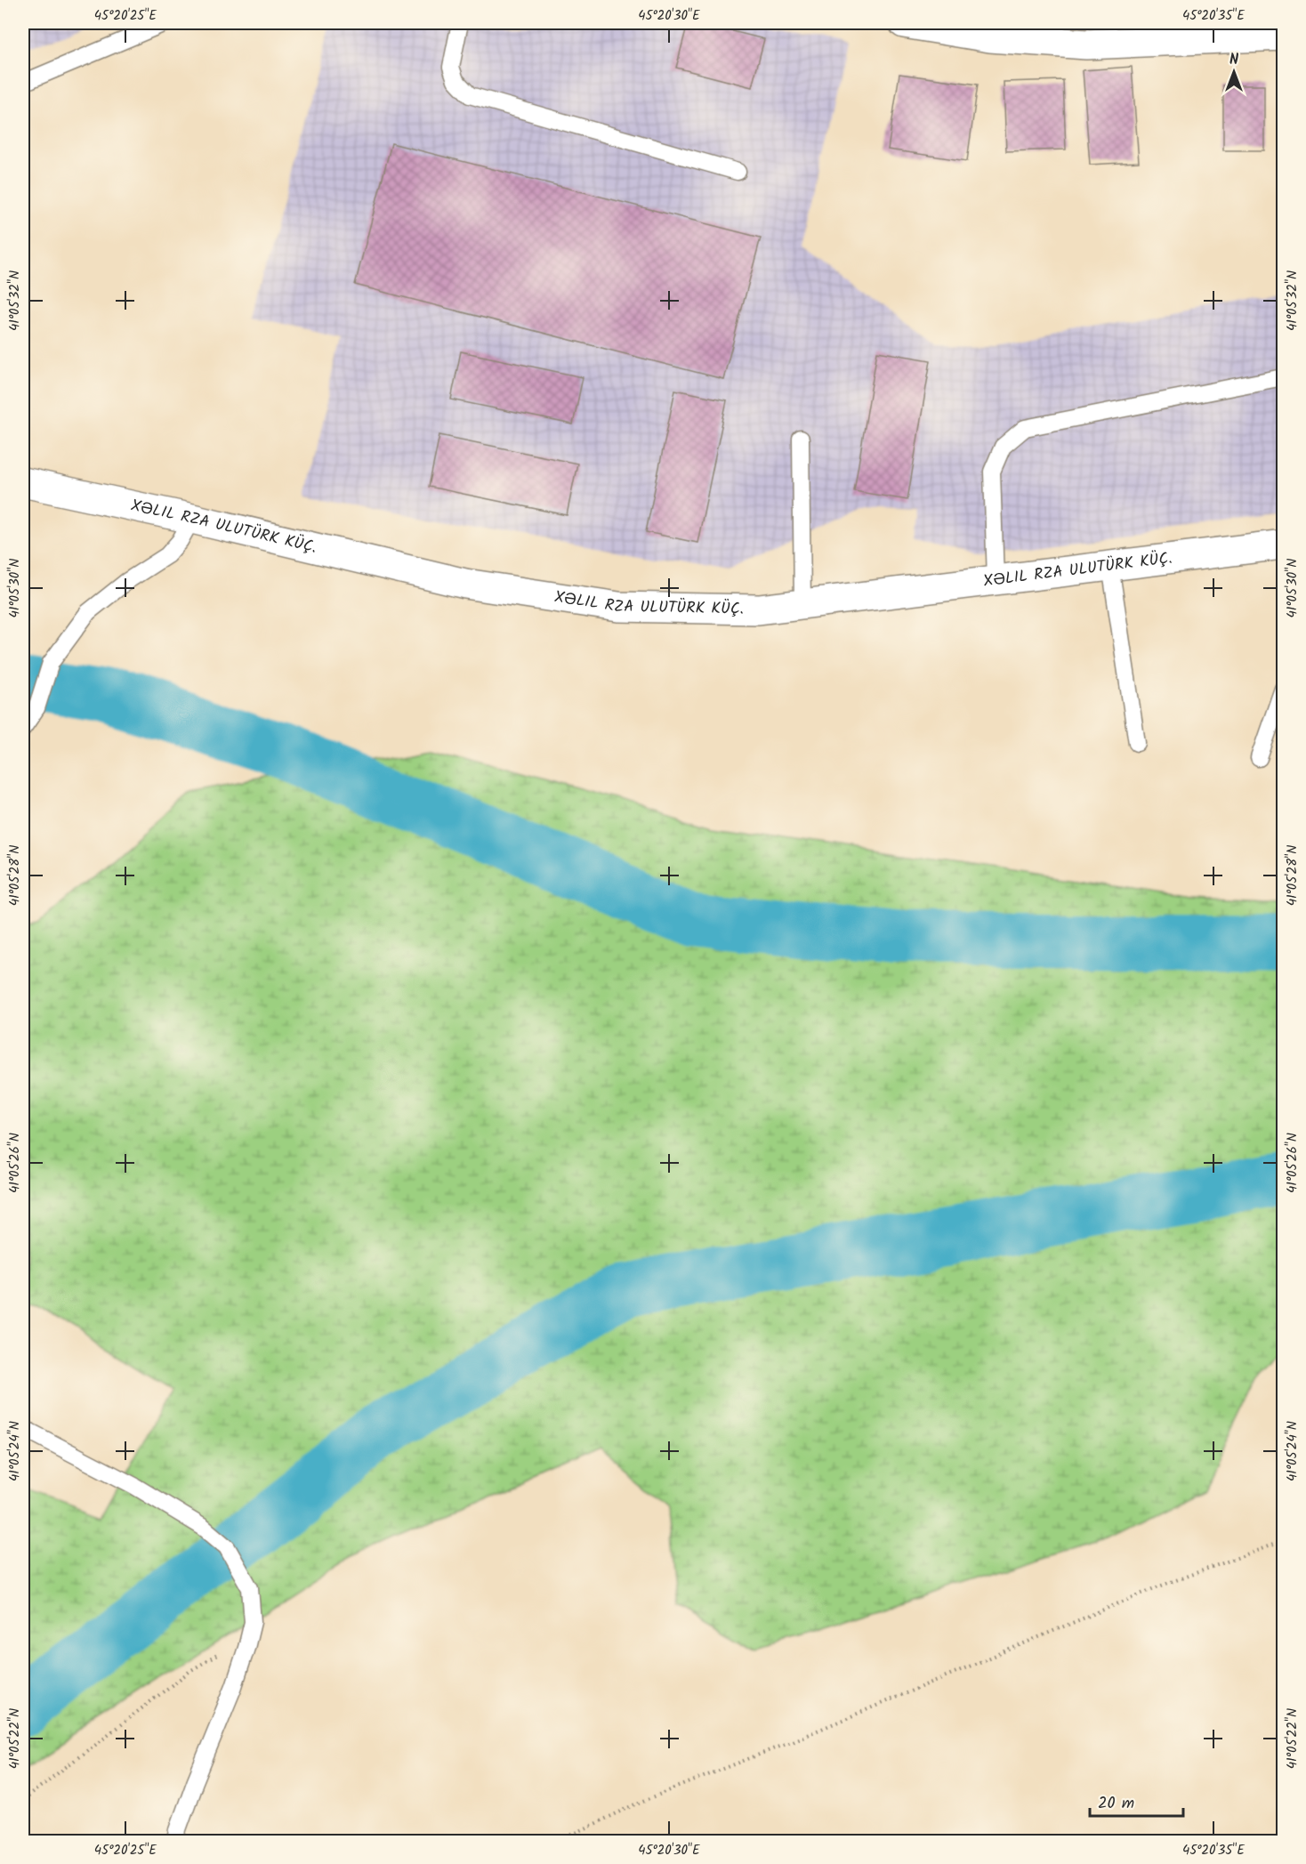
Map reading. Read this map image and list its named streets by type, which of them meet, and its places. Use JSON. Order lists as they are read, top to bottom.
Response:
{
  "streets": {
    "street": ["XƏLIL RZA ULUTÜRK KÜÇ."]
  },
  "scale_bar": "20 m",
  "north": "top",
  "coordinates": [
    "45°20'25\"E",
    "45°20'30\"E",
    "45°20'35\"E",
    "41°05'32\"N",
    "41°05'30\"N",
    "41°05'28\"N",
    "41°05'26\"N",
    "41°05'24\"N",
    "41°05'22\"N"
  ]
}
